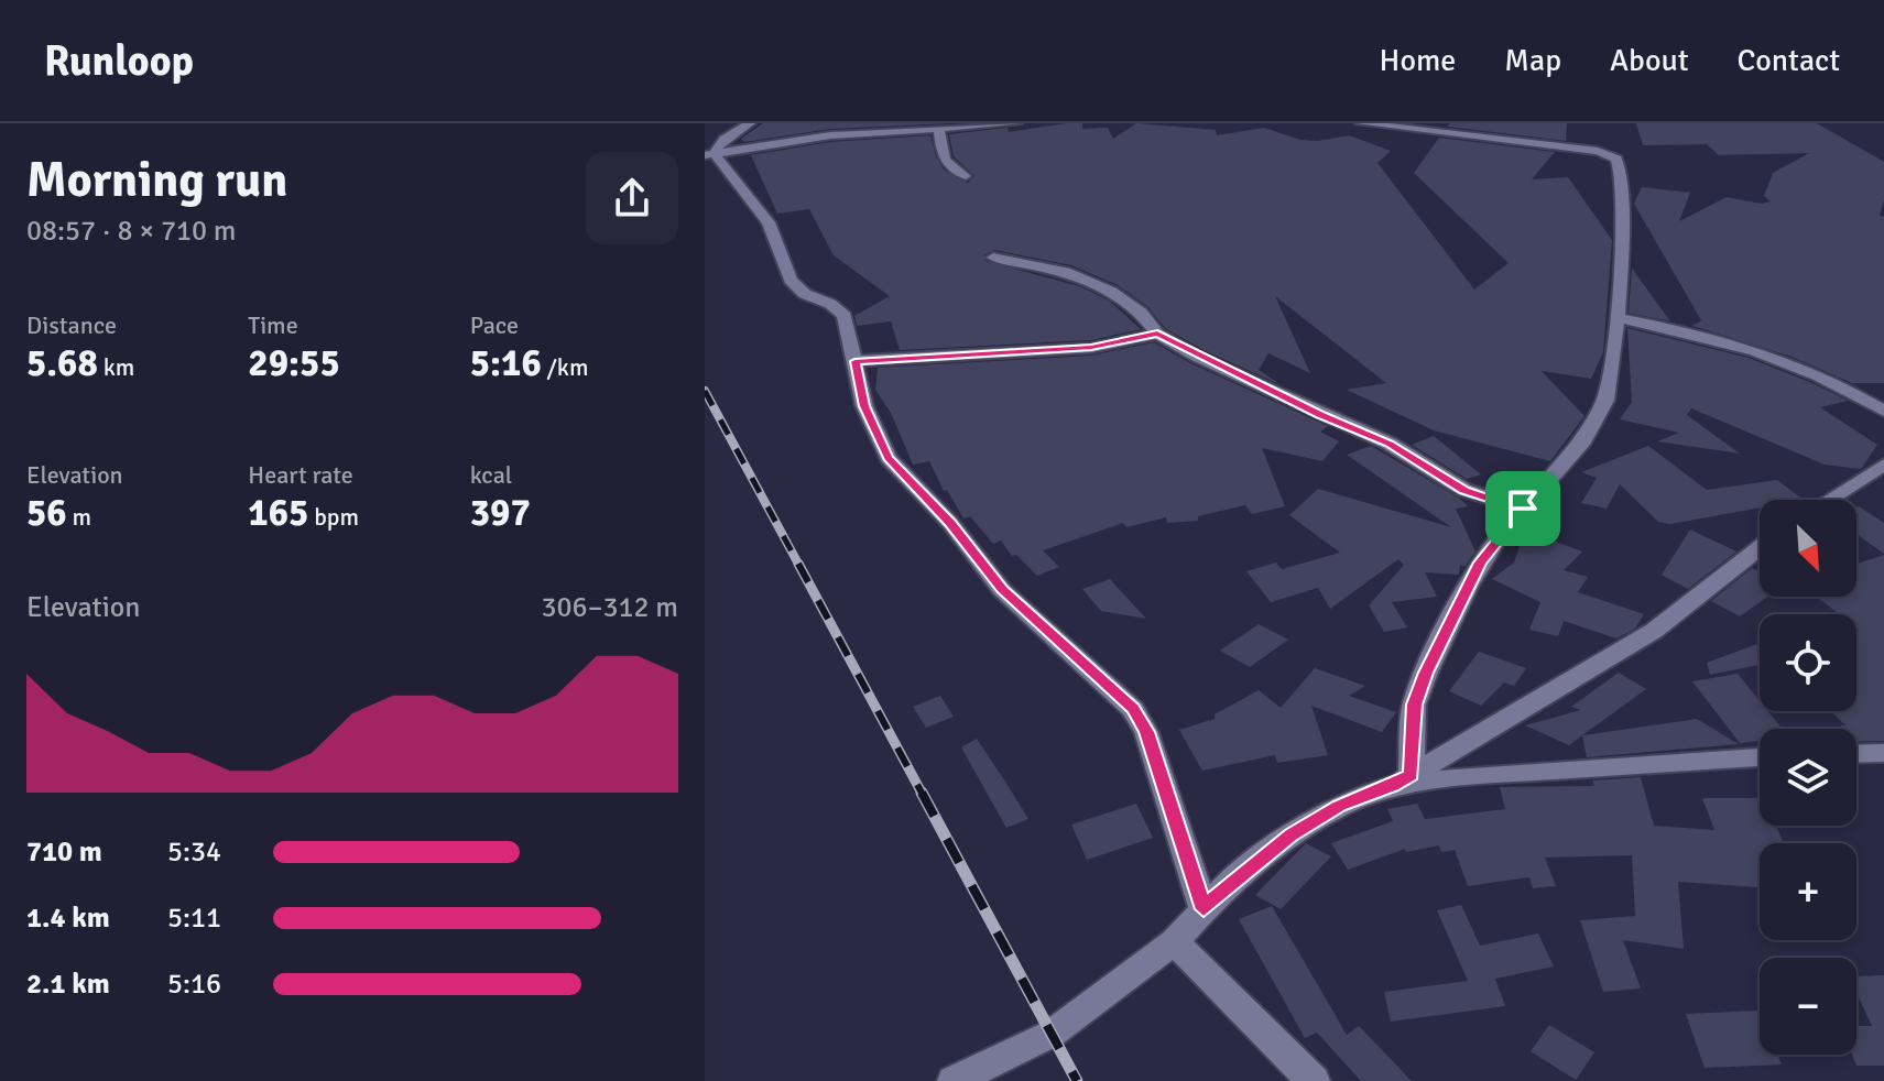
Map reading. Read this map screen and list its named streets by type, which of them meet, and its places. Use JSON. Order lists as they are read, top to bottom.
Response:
{
  "north": "bottom right",
  "page": {
    "header": "Runloop",
    "nav": [
      "Home",
      "Map",
      "About",
      "Contact"
    ],
    "heading": ["Morning run", "08:57 · 8 × 710 m"],
    "stats": [
      ["Distance", "5.68 km"],
      ["Time", "29:55"],
      ["Pace", "5:16 /km"],
      ["Elevation", "56 m"],
      ["Heart rate", "165 bpm"],
      ["kcal", "397"]
    ],
    "map_buttons": ["+", "−"],
    "chart": ["Elevation", "306–312 m"],
    "list": [
      {
        "name": "710 m",
        "note": "5:34"
      },
      {
        "name": "1.4 km",
        "note": "5:11"
      },
      {
        "name": "2.1 km",
        "note": "5:16"
      }
    ]
  }
}
